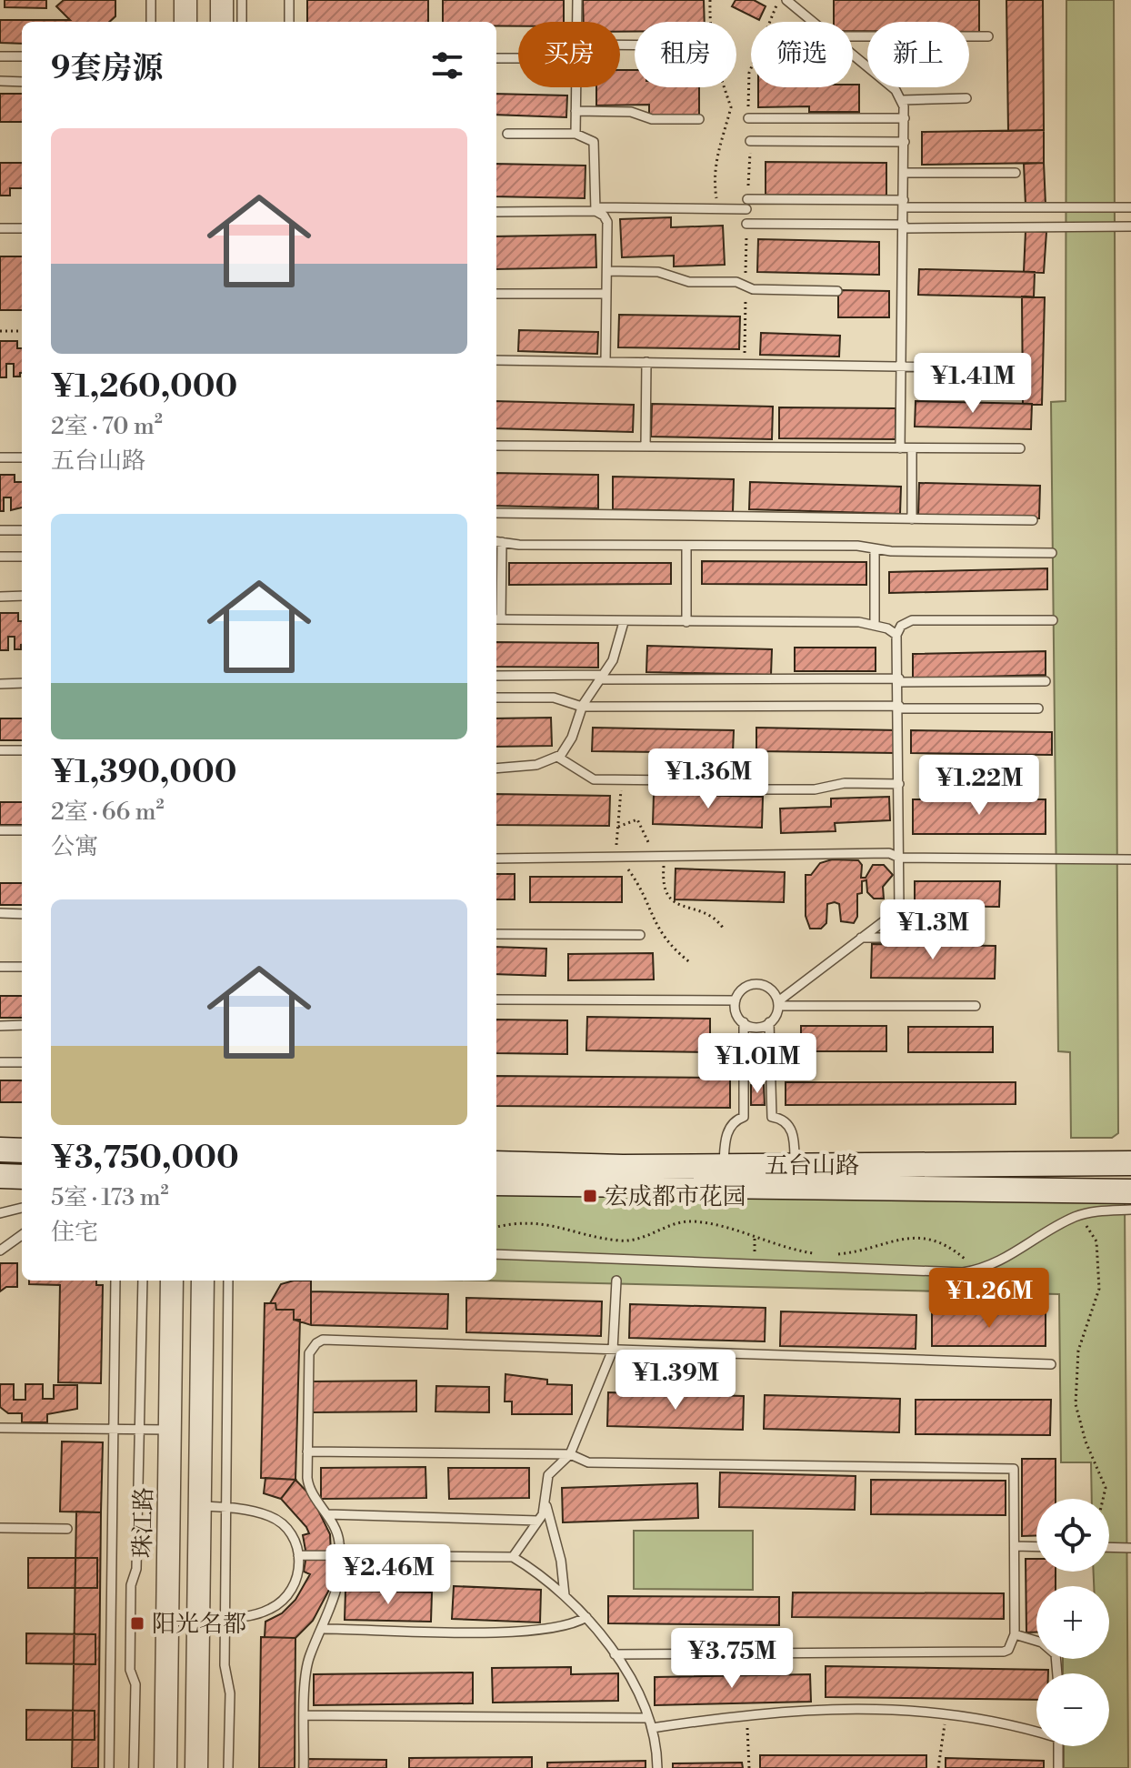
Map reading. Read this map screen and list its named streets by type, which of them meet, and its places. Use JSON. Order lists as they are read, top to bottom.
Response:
{
  "streets": {
    "main road": ["五台山路"],
    "street": ["珠江路"]
  },
  "places": {
    "transit": ["宏成都市花园", "阳光名都"]
  },
  "page": {
    "chip": [
      "买房",
      "租房",
      "筛选",
      "新上"
    ],
    "heading": "9套房源",
    "list": [
      {
        "name": "¥1,260,000",
        "note": "2室 · 70 m² · 五台山路"
      },
      {
        "name": "¥1,390,000",
        "note": "2室 · 66 m² · 公寓"
      },
      {
        "name": "¥3,750,000",
        "note": "5室 · 173 m² · 住宅"
      }
    ],
    "price": [
      "¥1.41M",
      "¥1.36M",
      "¥1.22M",
      "¥1.3M",
      "¥1.01M",
      "¥1.26M",
      "¥1.39M",
      "¥2.46M",
      "¥3.75M"
    ],
    "map_buttons": ["+", "−"]
  }
}
